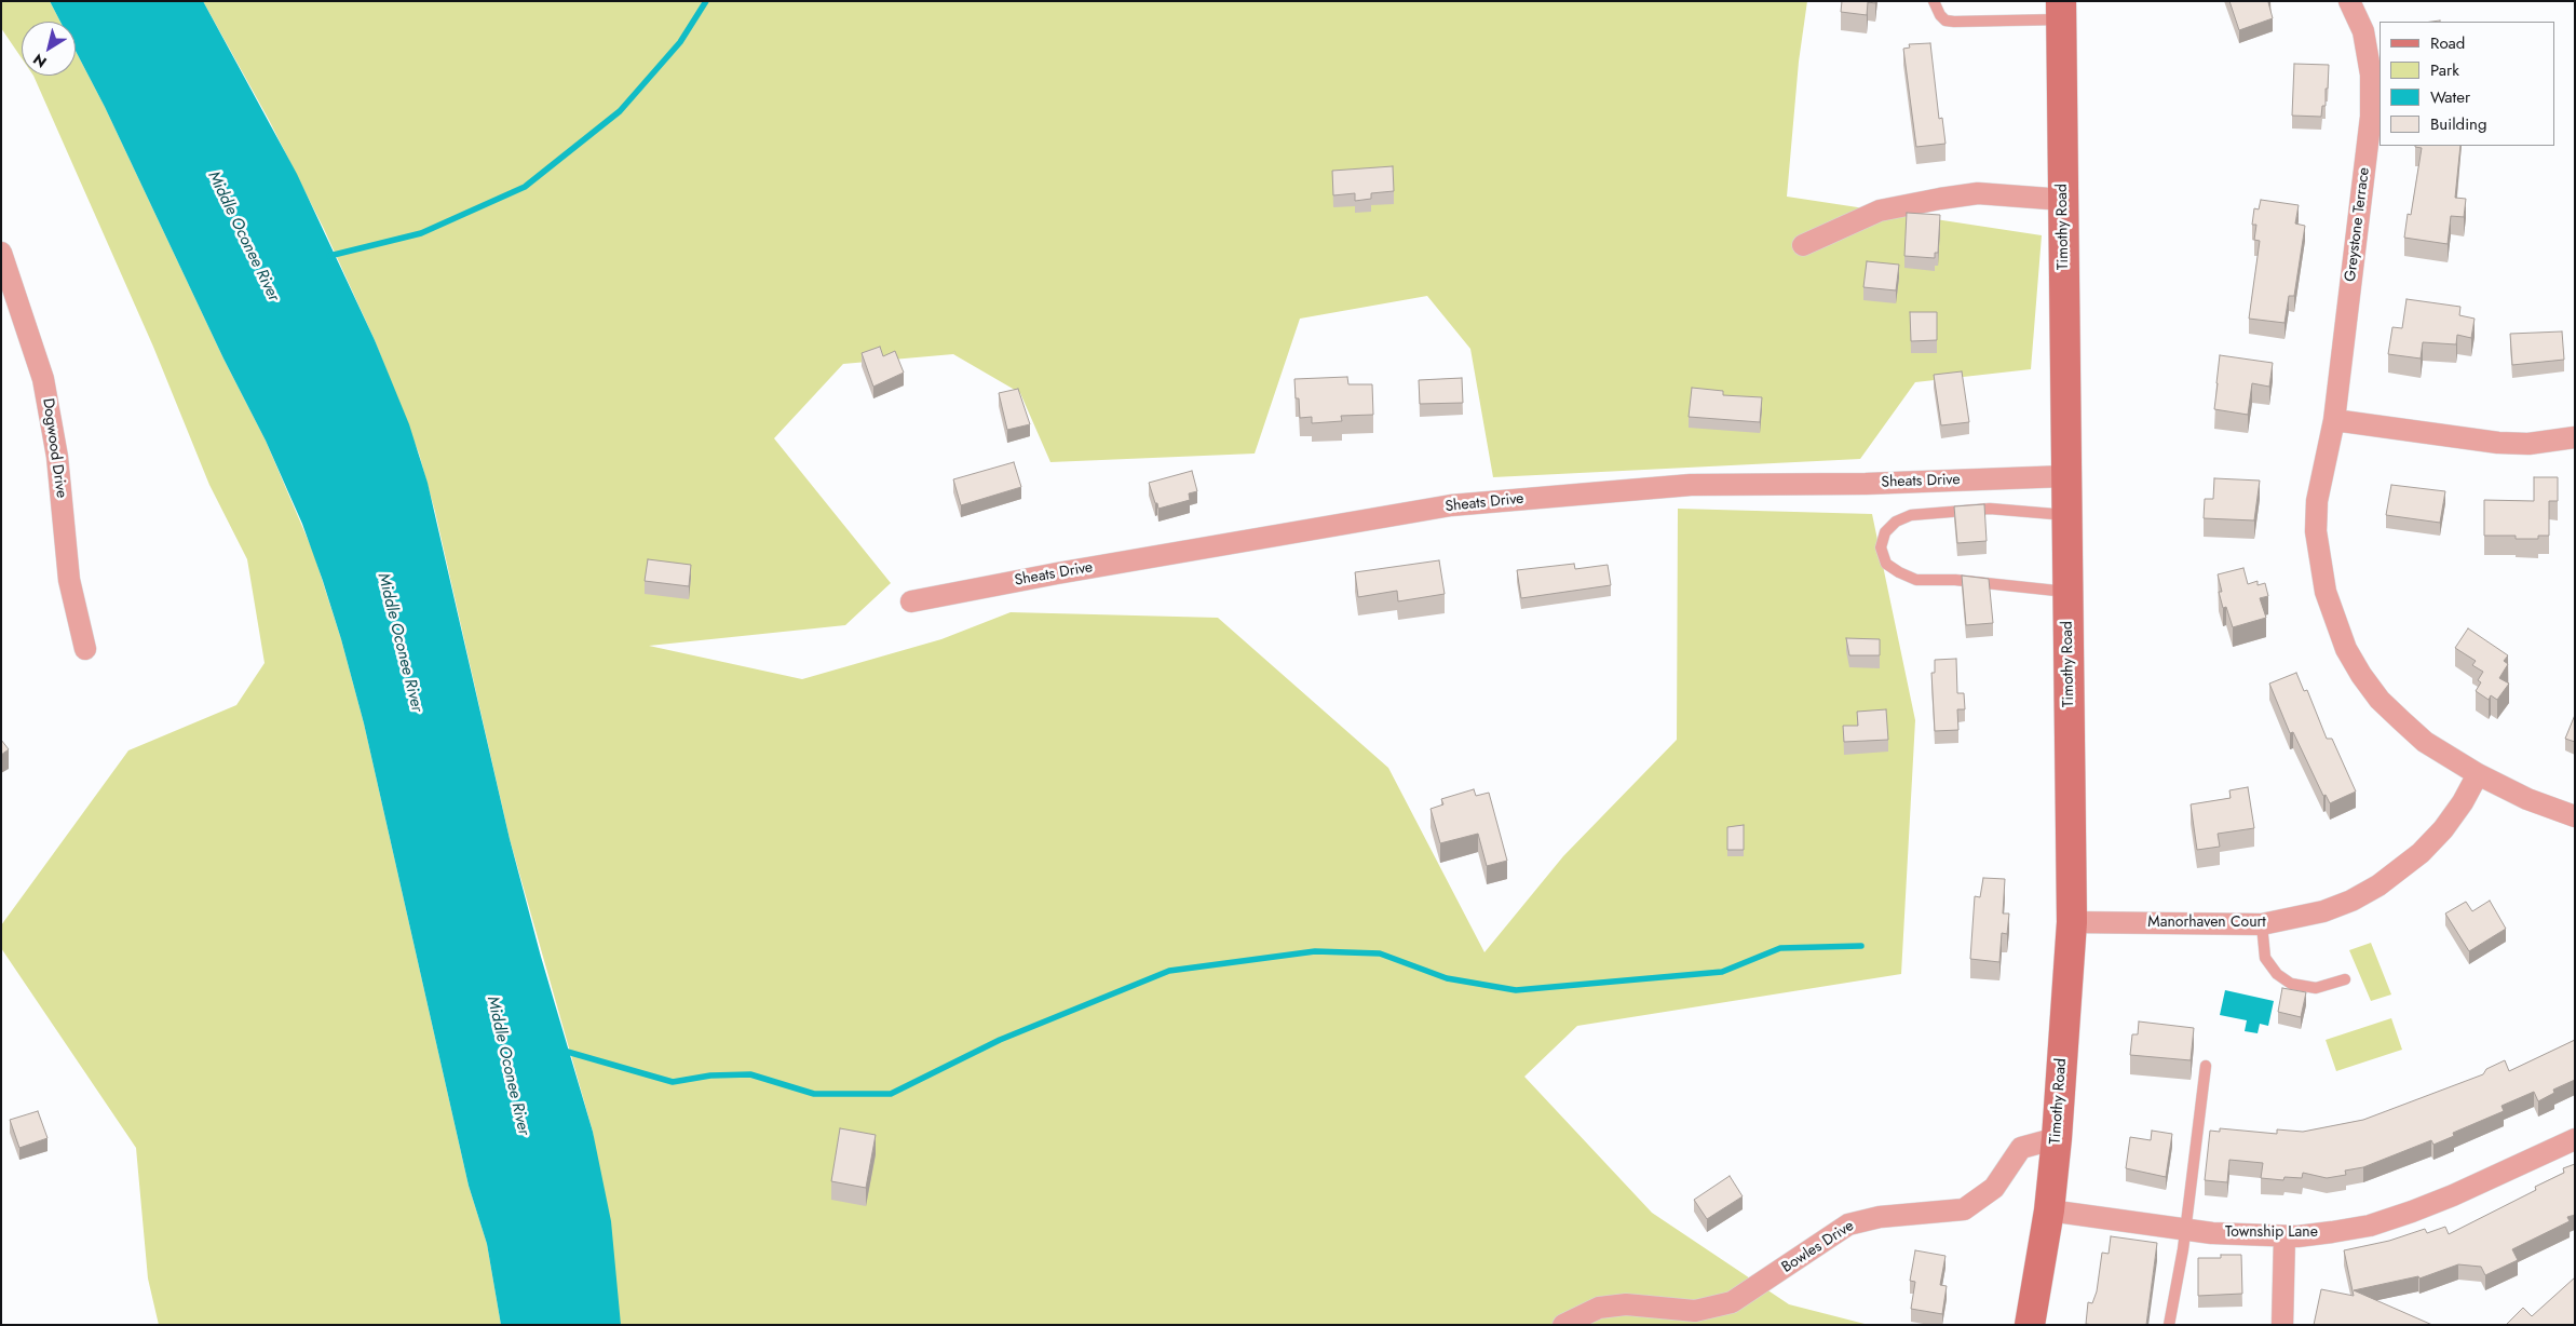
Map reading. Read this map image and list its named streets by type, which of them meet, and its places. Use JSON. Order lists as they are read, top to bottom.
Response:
{
  "streets": {
    "main road": ["Timothy Road"],
    "street": [
      "Greystone Terrace",
      "Dogwood Drive",
      "Sheats Drive",
      "Manorhaven Court",
      "Township Lane",
      "Bowles Drive"
    ]
  },
  "crossings": [
    ["Greystone Terrace", "Manorhaven Court"],
    ["Timothy Road", "Sheats Drive"],
    ["Timothy Road", "Manorhaven Court"],
    ["Timothy Road", "Township Lane"],
    ["Timothy Road", "Bowles Drive"]
  ],
  "water": ["Middle Oconee River"],
  "legend": [
    "Road",
    "Park",
    "Water",
    "Building"
  ],
  "north": "bottom left"
}
